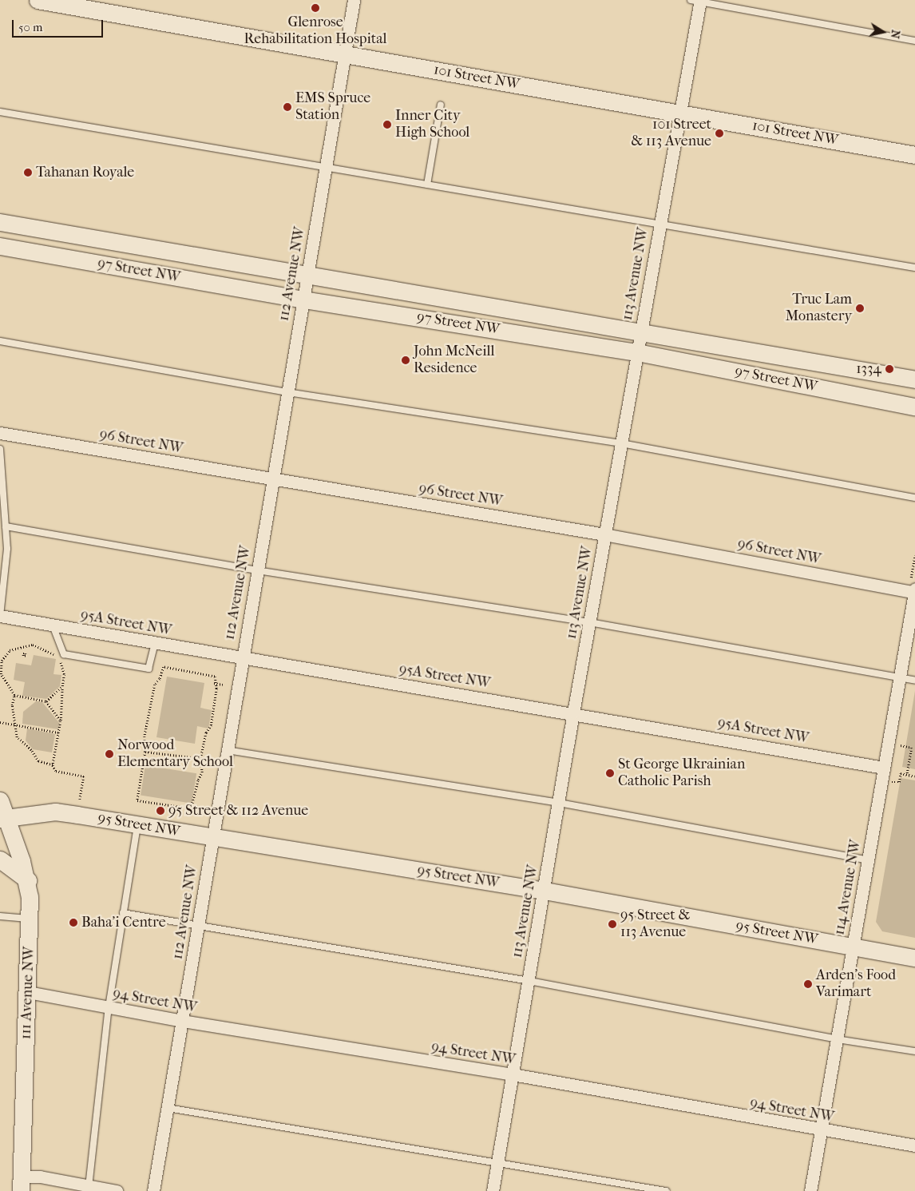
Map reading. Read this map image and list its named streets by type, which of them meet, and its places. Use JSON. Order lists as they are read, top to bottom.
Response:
{
  "streets": {
    "main road": [
      "101 Street NW",
      "97 Street NW",
      "95 Street NW",
      "111 Avenue NW"
    ],
    "street": [
      "112 Avenue NW",
      "113 Avenue NW",
      "96 Street NW",
      "95A Street NW",
      "114 Avenue NW",
      "94 Street NW"
    ]
  },
  "crossings": [
    ["101 Street NW", "112 Avenue NW"],
    ["101 Street NW", "113 Avenue NW"],
    ["97 Street NW", "112 Avenue NW"],
    ["97 Street NW", "113 Avenue NW"],
    ["112 Avenue NW", "96 Street NW"],
    ["112 Avenue NW", "95A Street NW"],
    ["112 Avenue NW", "95 Street NW"],
    ["112 Avenue NW", "94 Street NW"],
    ["113 Avenue NW", "96 Street NW"],
    ["113 Avenue NW", "95A Street NW"],
    ["113 Avenue NW", "95 Street NW"],
    ["113 Avenue NW", "94 Street NW"],
    ["96 Street NW", "114 Avenue NW"],
    ["95A Street NW", "114 Avenue NW"],
    ["95 Street NW", "114 Avenue NW"],
    ["95 Street NW", "111 Avenue NW"],
    ["114 Avenue NW", "94 Street NW"],
    ["111 Avenue NW", "94 Street NW"]
  ],
  "places": [
    "Glenrose Rehabilitation Hospital",
    "EMS Spruce Station",
    "Inner City High School",
    "101 Street & 113 Avenue",
    "Tahanan Royale",
    "Truc Lam Monastery",
    "John McNeill Residence",
    "1334",
    "Norwood Elementary School",
    "St George Ukrainian Catholic Parish",
    "95 Street & 112 Avenue",
    "Baha'i Centre",
    "95 Street & 113 Avenue",
    "Arden's Food Varimart"
  ],
  "scale_bar": "50 m",
  "north": "right"
}
